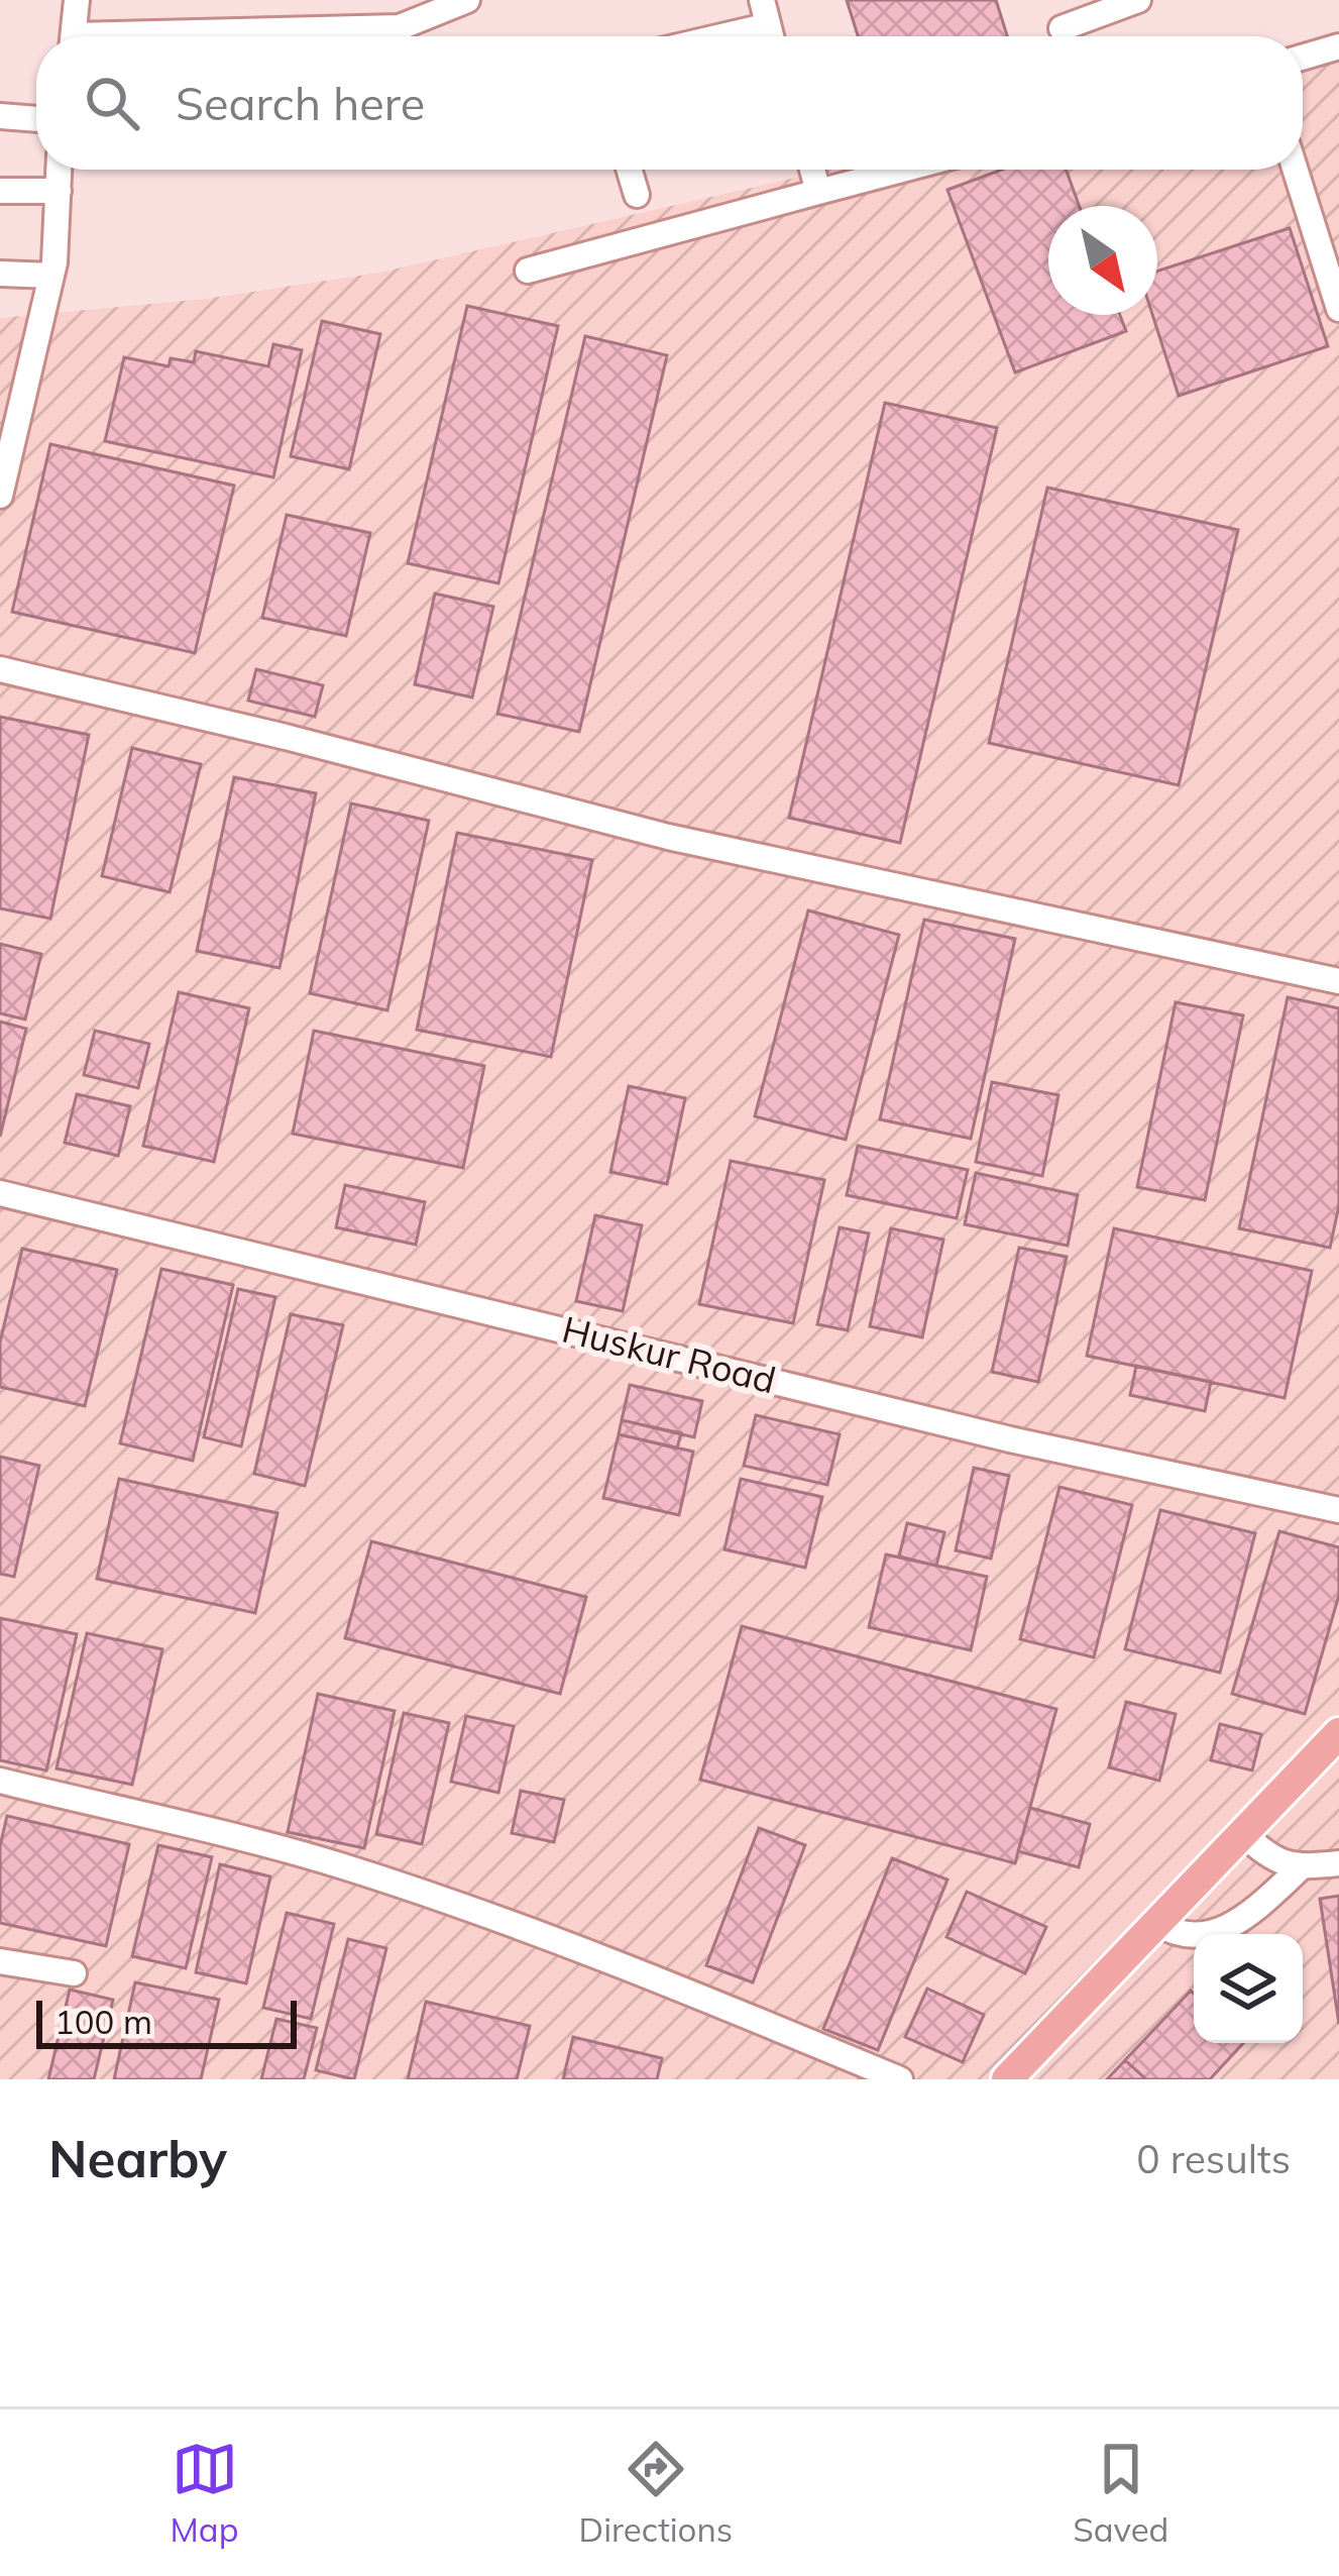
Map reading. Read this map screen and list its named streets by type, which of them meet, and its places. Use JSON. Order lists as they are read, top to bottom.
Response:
{
  "streets": {
    "street": ["Huskur Road"]
  },
  "scale_bar": "100 m",
  "north": "bottom right",
  "page": {
    "search": "Search here",
    "scale": "100 m",
    "heading": ["Nearby", "0 results"],
    "nav": ["Map", "Directions", "Saved"]
  }
}
